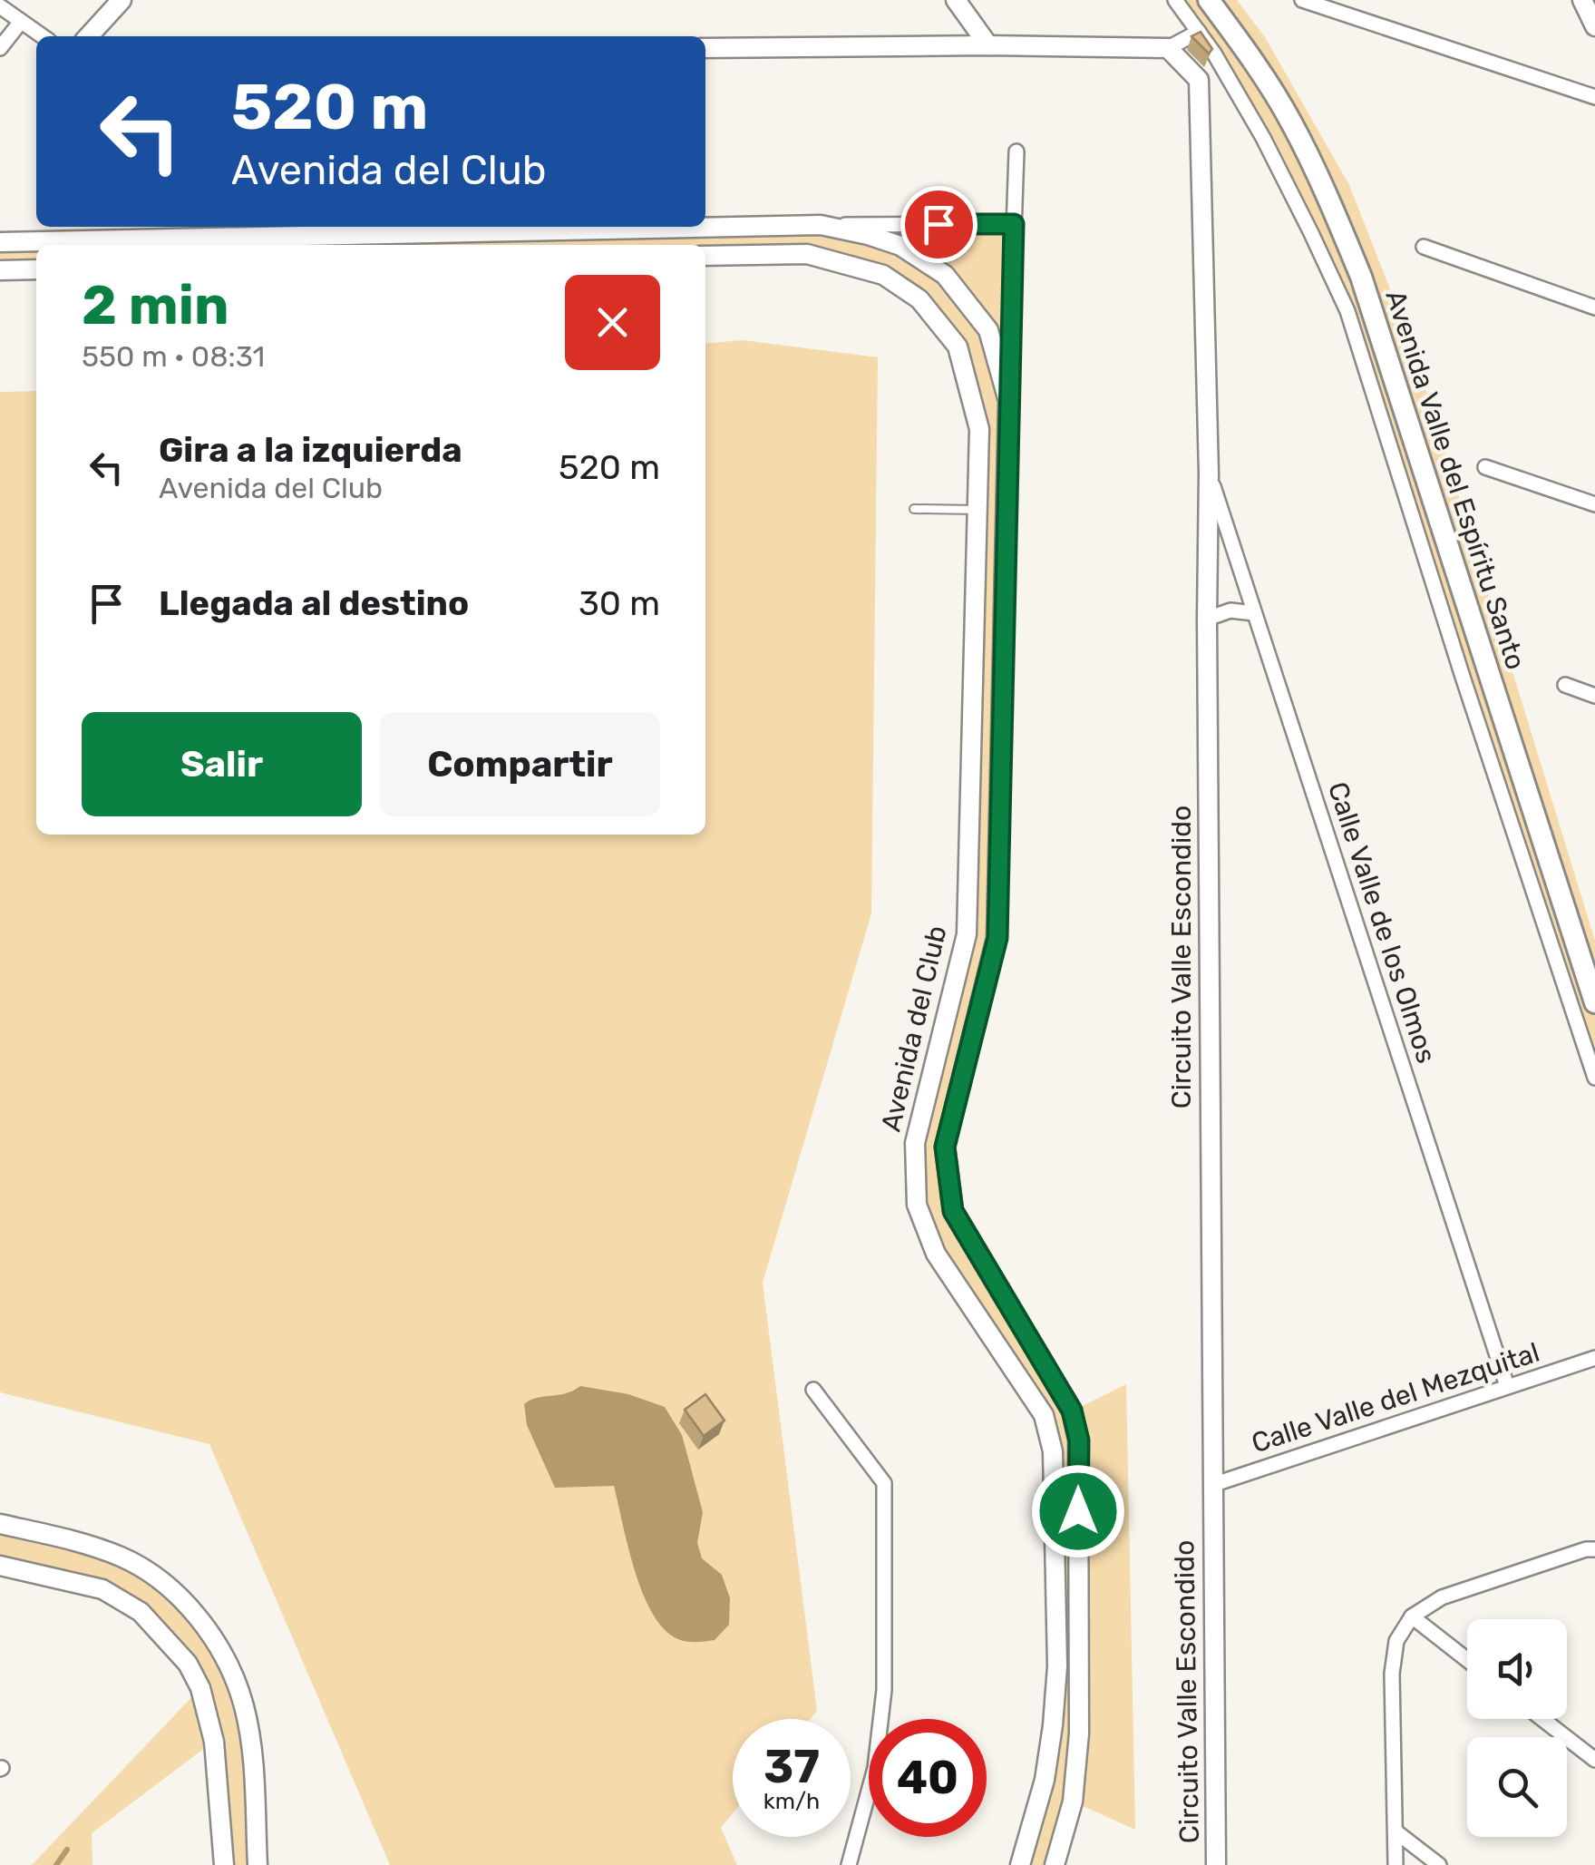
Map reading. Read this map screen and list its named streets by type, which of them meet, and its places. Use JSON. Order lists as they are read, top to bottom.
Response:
{
  "streets": {
    "main road": ["Avenida Valle del Espíritu Santo"],
    "street": [
      "Calle Valle de los Olmos",
      "Circuito Valle Escondido",
      "Avenida del Club",
      "Calle Valle del Mezquital"
    ]
  },
  "crossings": [
    ["Calle Valle de los Olmos", "Circuito Valle Escondido"],
    ["Calle Valle de los Olmos", "Calle Valle del Mezquital"],
    ["Circuito Valle Escondido", "Calle Valle del Mezquital"]
  ],
  "page": {
    "turn": ["520 m", "Avenida del Club"],
    "heading": ["2 min", "550 m · 08:31"],
    "list": [
      {
        "name": "Gira a la izquierda",
        "note": "Avenida del Club",
        "value": "520 m"
      },
      {
        "name": "Llegada al destino",
        "value": "30 m"
      }
    ],
    "buttons": ["Salir", "Compartir"],
    "speed": "37 km/h",
    "limit": "40"
  }
}
